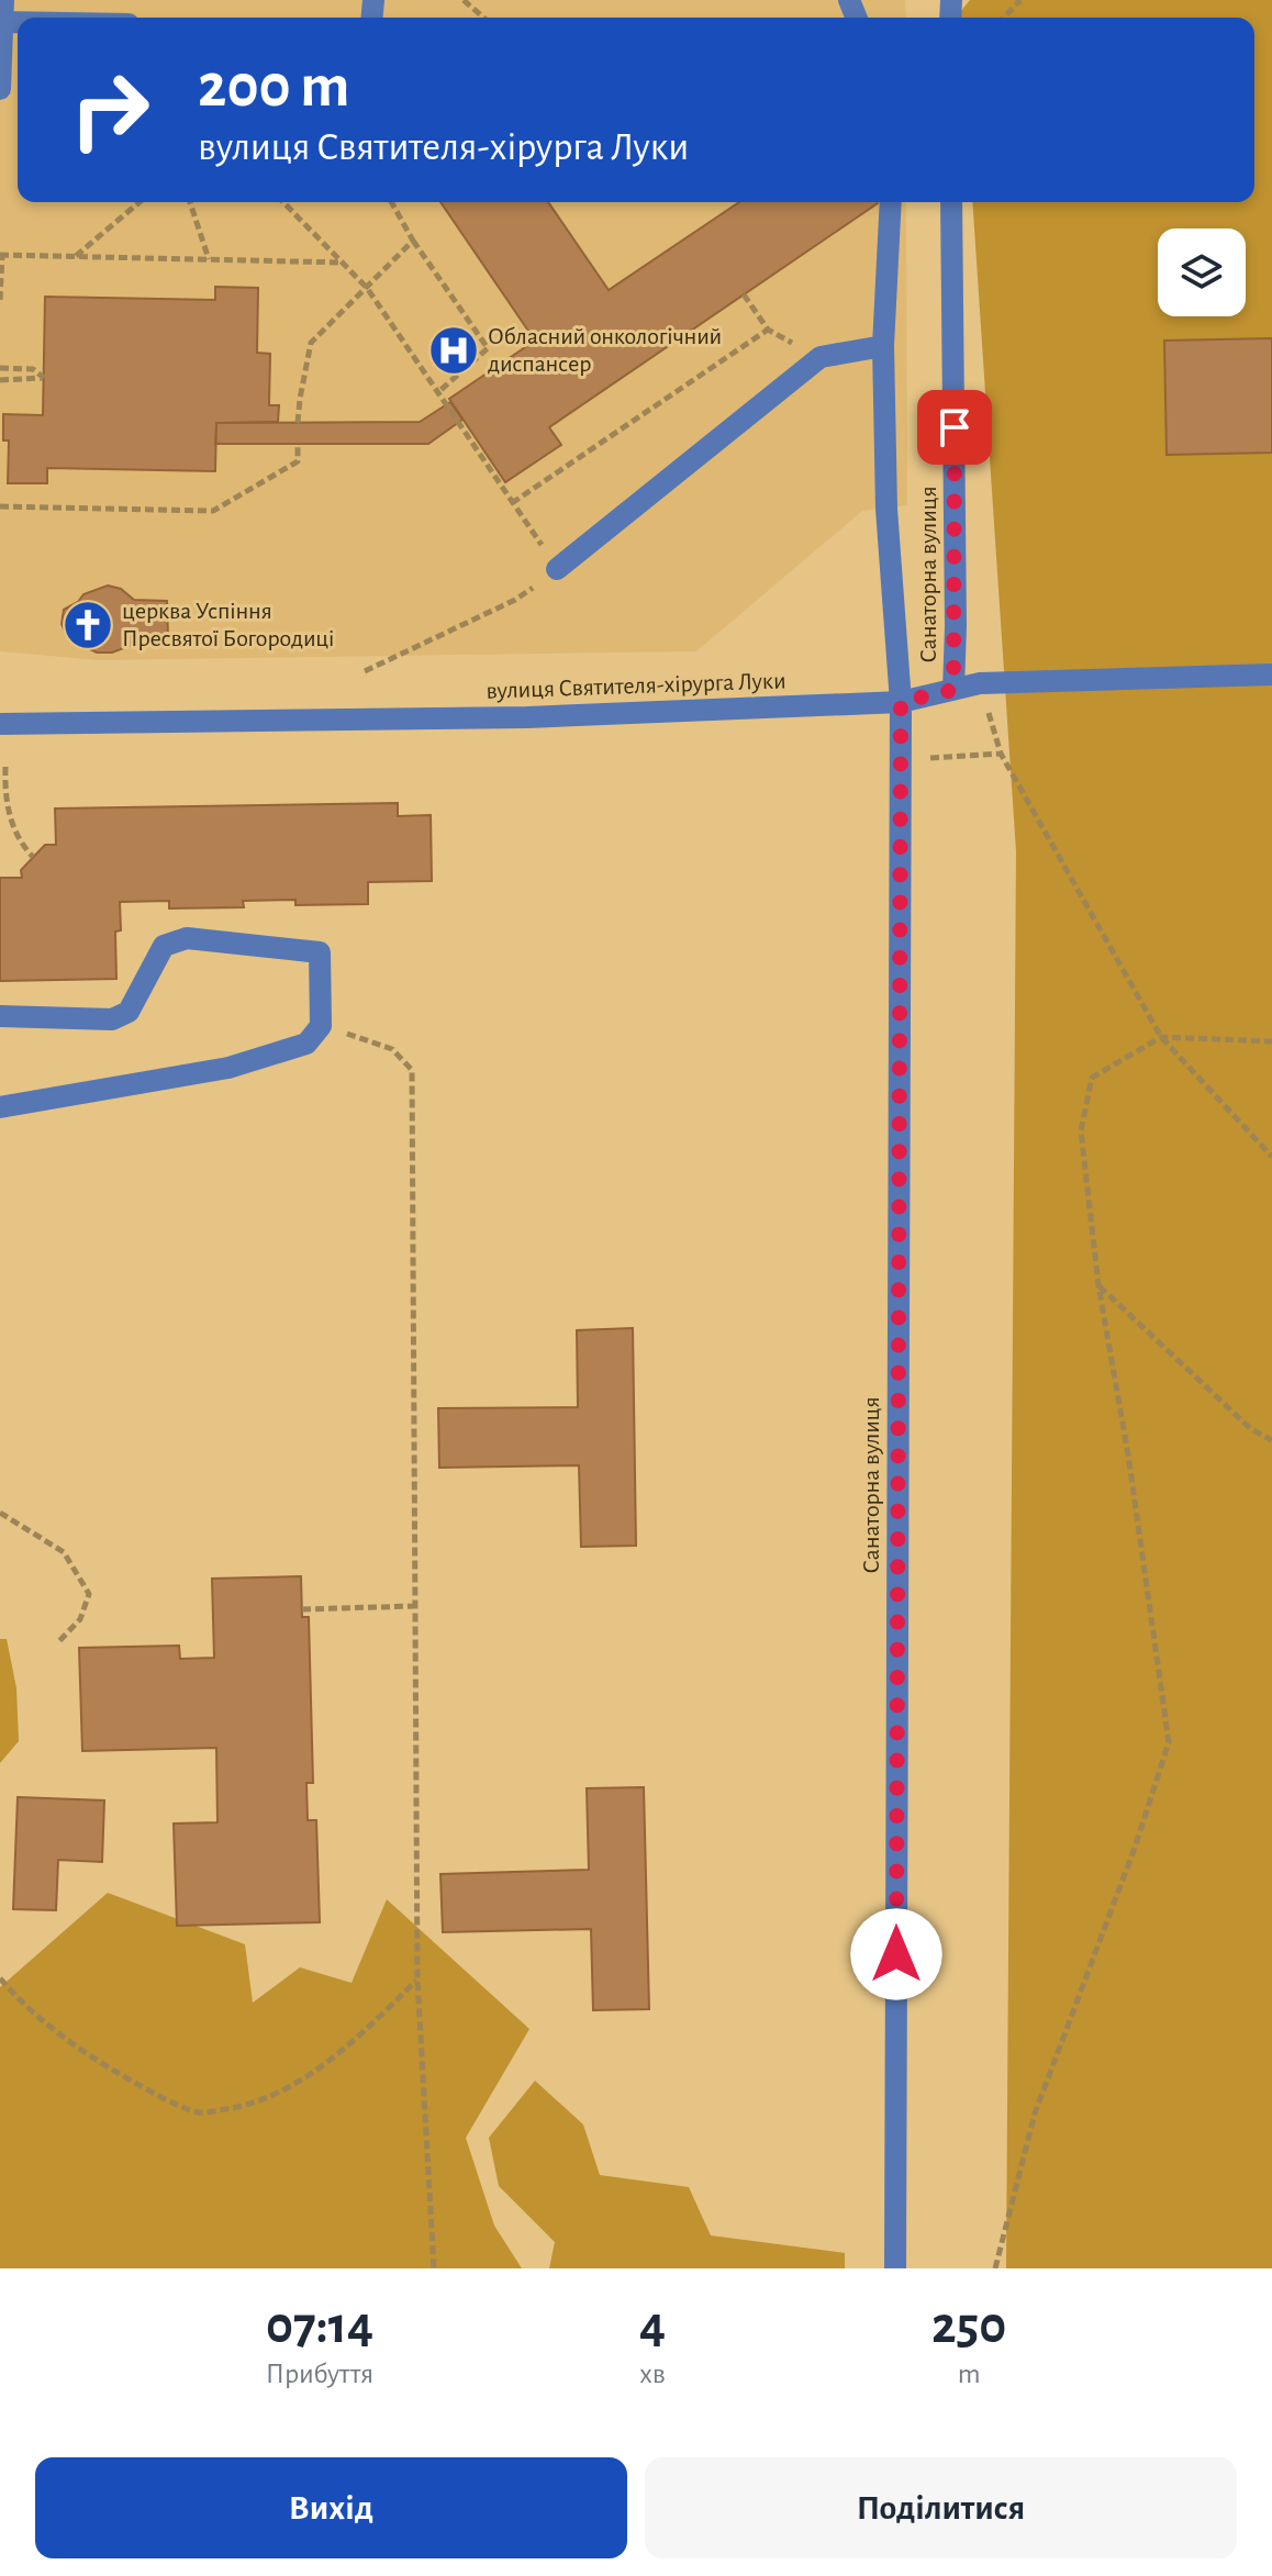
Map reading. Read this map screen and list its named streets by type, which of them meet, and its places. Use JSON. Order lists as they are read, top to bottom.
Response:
{
  "streets": {
    "street": ["Санаторна вулиця", "вулиця Святителя-хірурга Луки"]
  },
  "crossings": [
    ["Санаторна вулиця", "вулиця Святителя-хірурга Луки"]
  ],
  "places": {
    "hospital": ["Обласний онкологічний диспансер"],
    "church": ["церква Успіння Пресвятої Богородиці"]
  },
  "page": {
    "turn": ["200 m", "вулиця Святителя-хірурга Луки"],
    "eta": [
      "07:14",
      "Прибуття",
      "4",
      "хв",
      "250",
      "m"
    ],
    "buttons": ["Вихід", "Поділитися"]
  }
}
